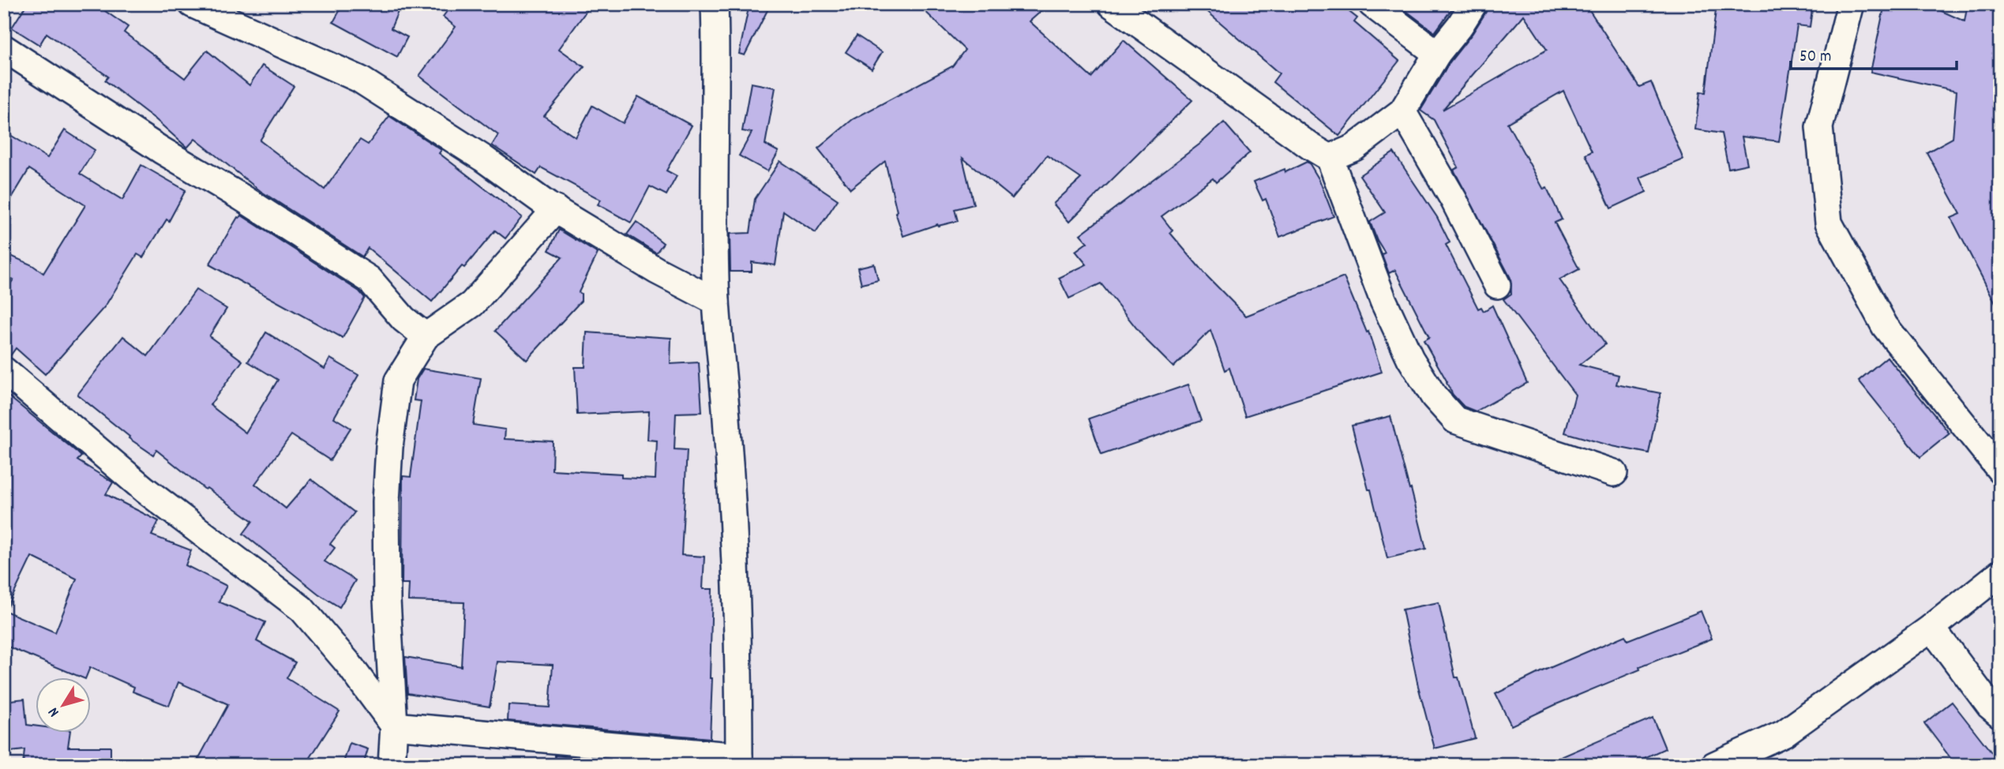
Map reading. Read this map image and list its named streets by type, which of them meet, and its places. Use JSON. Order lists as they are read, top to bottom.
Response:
{
  "scale_bar": "50 m",
  "north": "bottom left"
}
